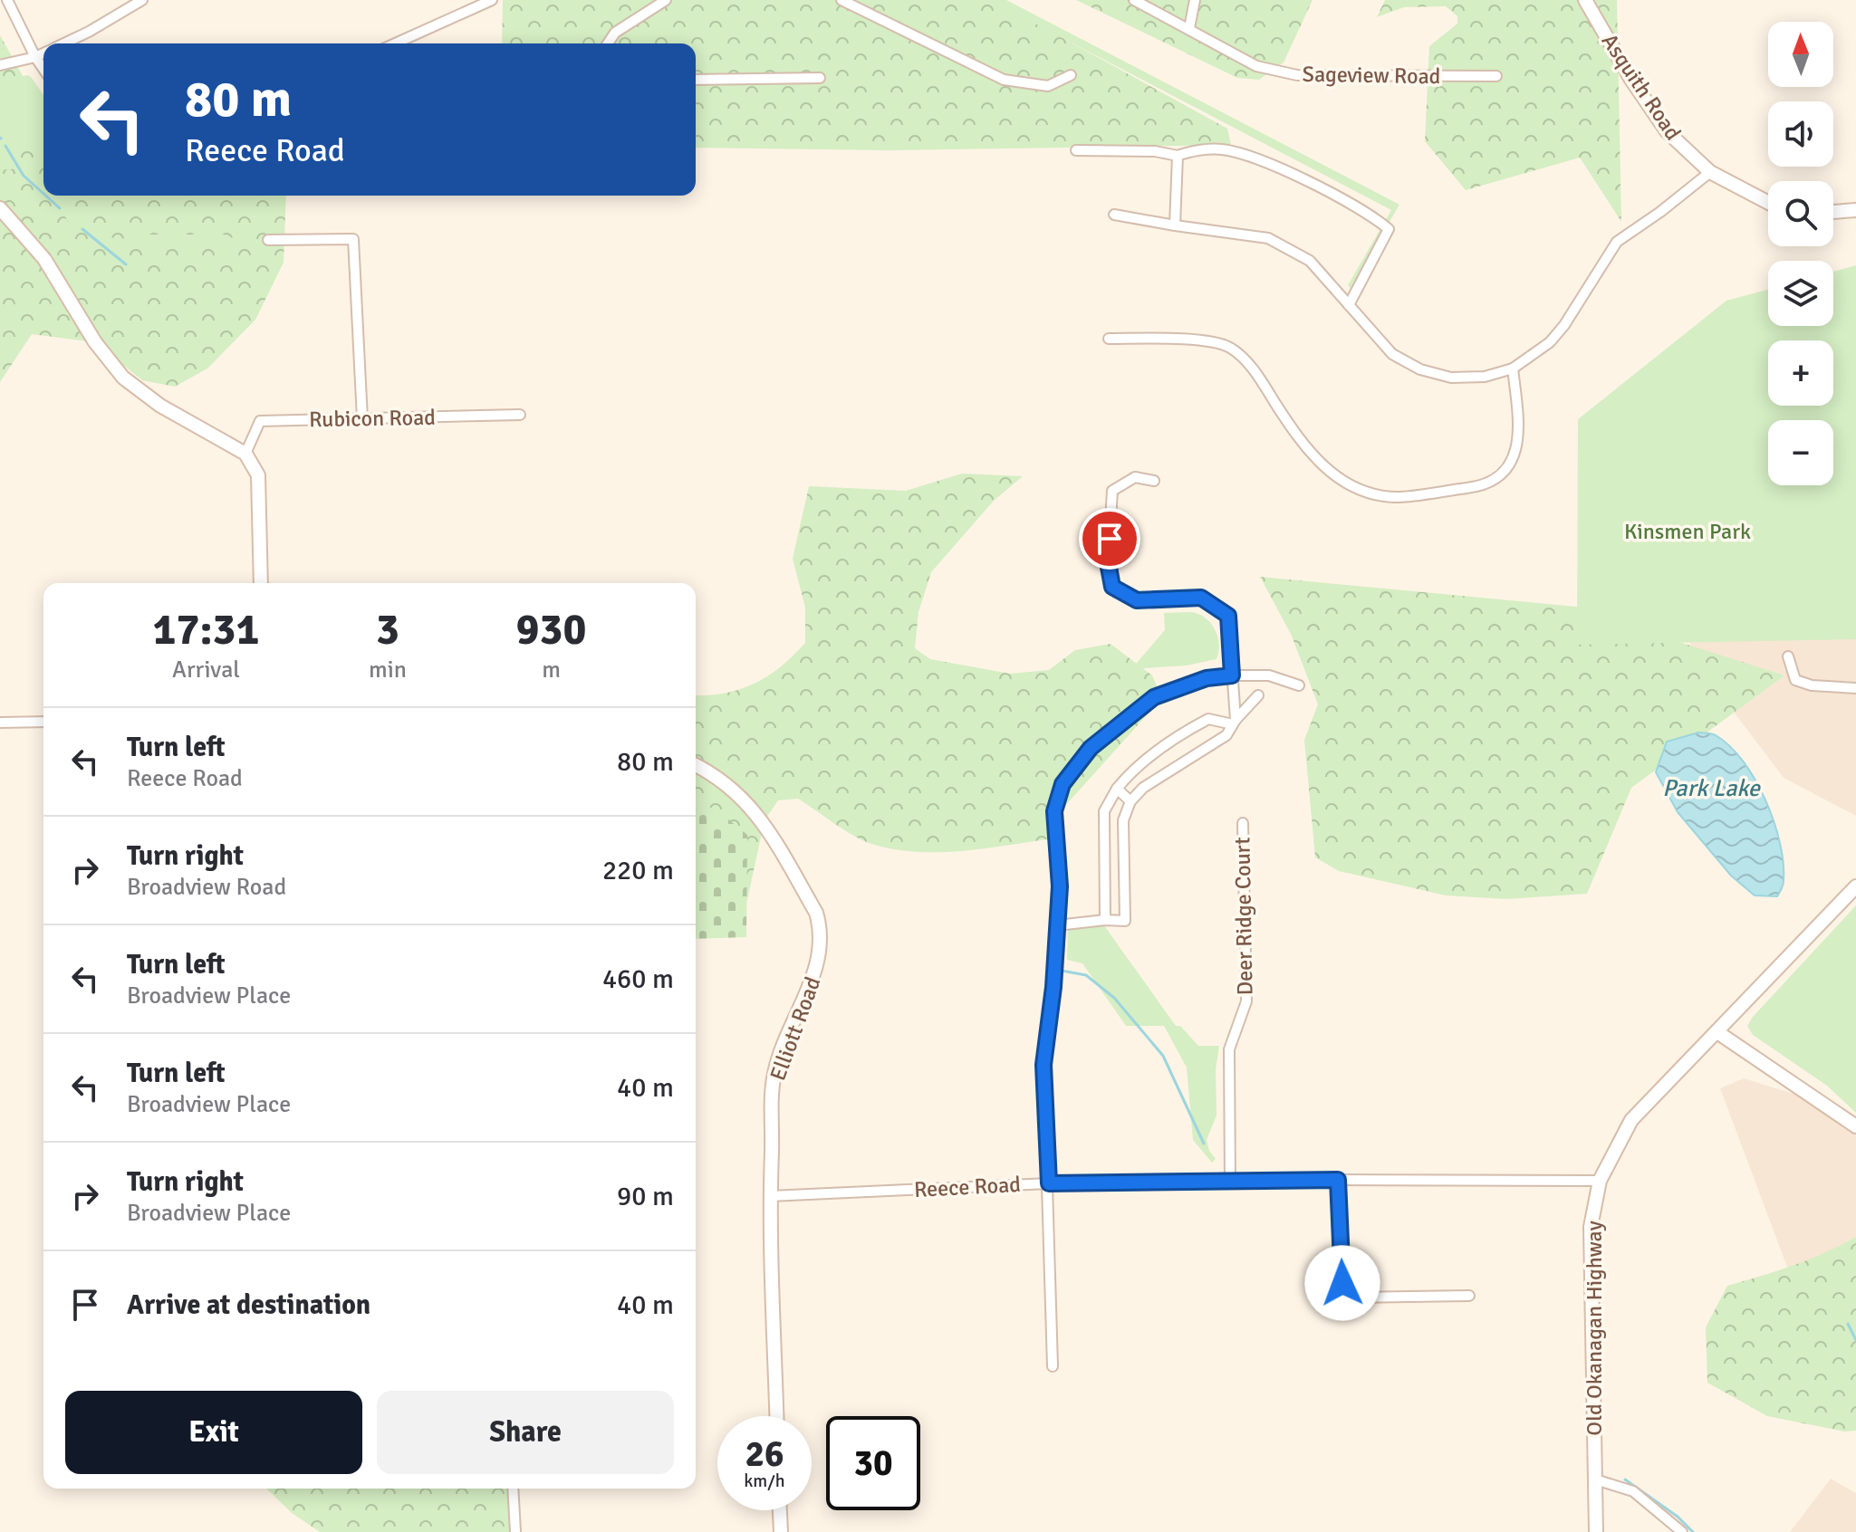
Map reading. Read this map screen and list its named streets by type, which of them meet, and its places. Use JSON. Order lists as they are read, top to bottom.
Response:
{
  "streets": {
    "street": [
      "Sageview Road",
      "Asquith Road",
      "Rubicon Road",
      "Deer Ridge Court",
      "Elliott Road",
      "Reece Road",
      "Old Okanagan Highway"
    ]
  },
  "crossings": [
    ["Deer Ridge Court", "Reece Road"],
    ["Elliott Road", "Reece Road"],
    ["Reece Road", "Old Okanagan Highway"]
  ],
  "water": ["Park Lake"],
  "parks": ["Kinsmen Park"],
  "north": "top",
  "page": {
    "map_buttons": ["+", "−"],
    "turn": ["80 m", "Reece Road"],
    "eta": [
      "17:31",
      "Arrival",
      "3",
      "min",
      "930",
      "m"
    ],
    "list": [
      {
        "name": "Turn left",
        "note": "Reece Road",
        "value": "80 m"
      },
      {
        "name": "Turn right",
        "note": "Broadview Road",
        "value": "220 m"
      },
      {
        "name": "Turn left",
        "note": "Broadview Place",
        "value": "460 m"
      },
      {
        "name": "Turn left",
        "note": "Broadview Place",
        "value": "40 m"
      },
      {
        "name": "Turn right",
        "note": "Broadview Place",
        "value": "90 m"
      },
      {
        "name": "Arrive at destination",
        "value": "40 m"
      }
    ],
    "buttons": ["Exit", "Share"],
    "speed": "26 km/h",
    "limit": "30"
  }
}
